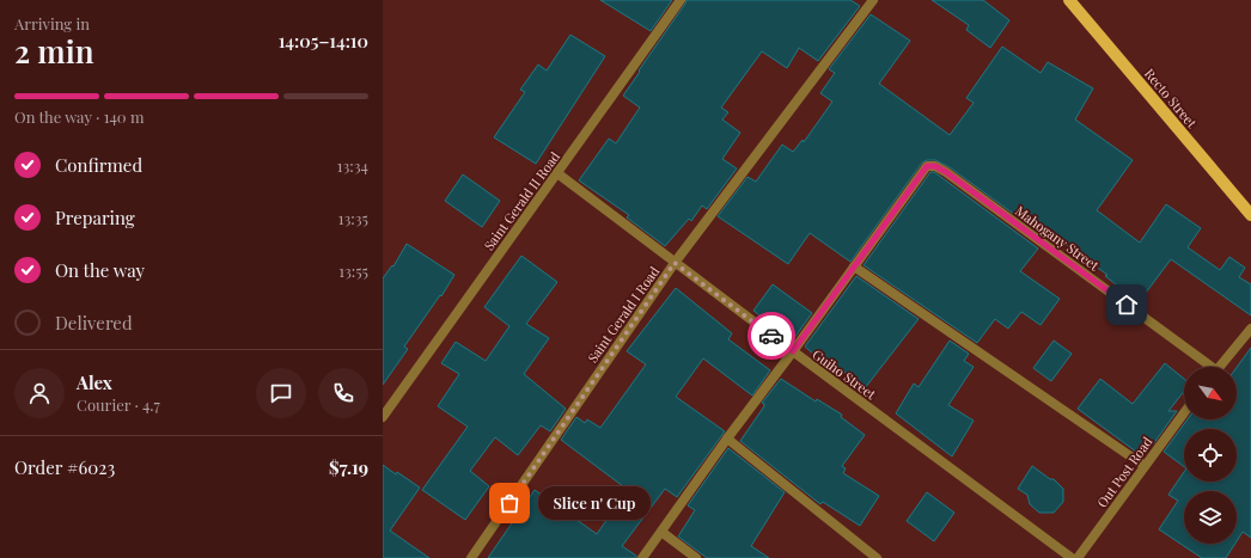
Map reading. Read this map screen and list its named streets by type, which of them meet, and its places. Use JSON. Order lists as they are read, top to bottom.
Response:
{
  "streets": {
    "main road": ["Recto Street"],
    "street": [
      "Saint Gerald II Road",
      "Mahogany Street",
      "Saint Gerald I Road",
      "Guiho Street",
      "Out Post Road"
    ]
  },
  "crossings": [
    ["Saint Gerald II Road", "Guiho Street"],
    ["Saint Gerald I Road", "Guiho Street"]
  ],
  "places": ["Slice n' Cup"],
  "north": "bottom right",
  "page": {
    "heading": ["2 min", "Arriving in", "14:05–14:10"],
    "panel": [
      "Alex",
      "Courier · 4.7",
      "Order #6023",
      "$7.19"
    ],
    "bar": "On the way · 140 m",
    "list": [
      ["Confirmed", "13:34"],
      ["Preparing", "13:35"],
      ["On the way", "13:55"],
      "Delivered"
    ],
    "bubble": "Slice n' Cup"
  }
}
